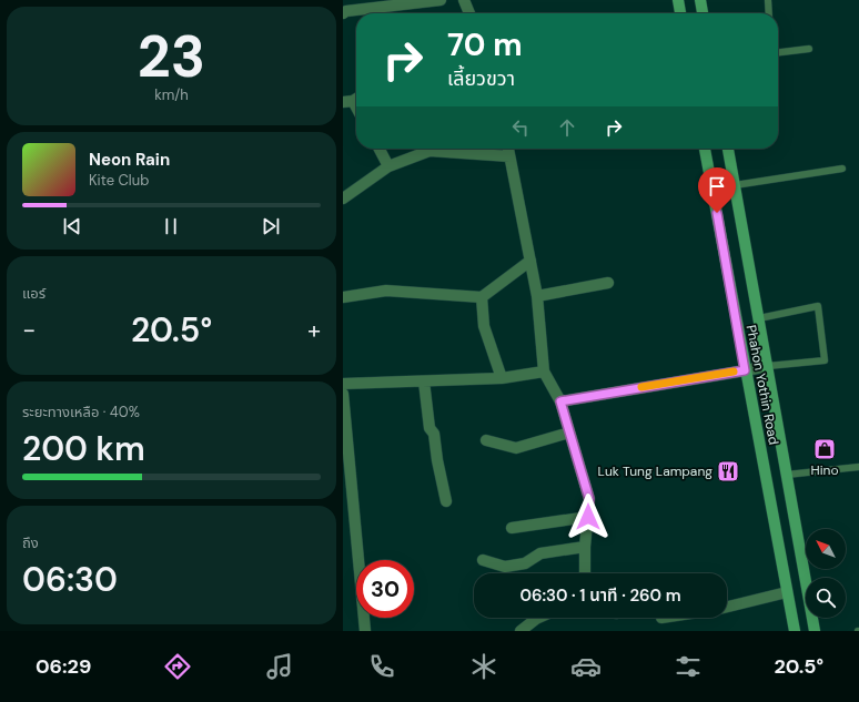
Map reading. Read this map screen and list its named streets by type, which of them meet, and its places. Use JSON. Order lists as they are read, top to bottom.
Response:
{
  "streets": {
    "main road": ["Phahon Yothin Road"]
  },
  "places": {
    "shop": ["Hino"],
    "restaurant": ["Luk Tung Lampang"]
  },
  "north": "top left",
  "page": {
    "tile": [
      ["23", "km/h"],
      "แอร์",
      ["ระยะทางเหลือ · 40%", "200 km"],
      ["ถึง", "06:30"]
    ],
    "turn": ["70 m", "เลี้ยวขวา"],
    "song": ["Neon Rain", "Kite Club"],
    "heat": ["−", "20.5°", "+"],
    "limit": "30",
    "trip": "06:30 · 1 นาที · 260 m",
    "tabs": ["06:29", "20.5°"]
  }
}
